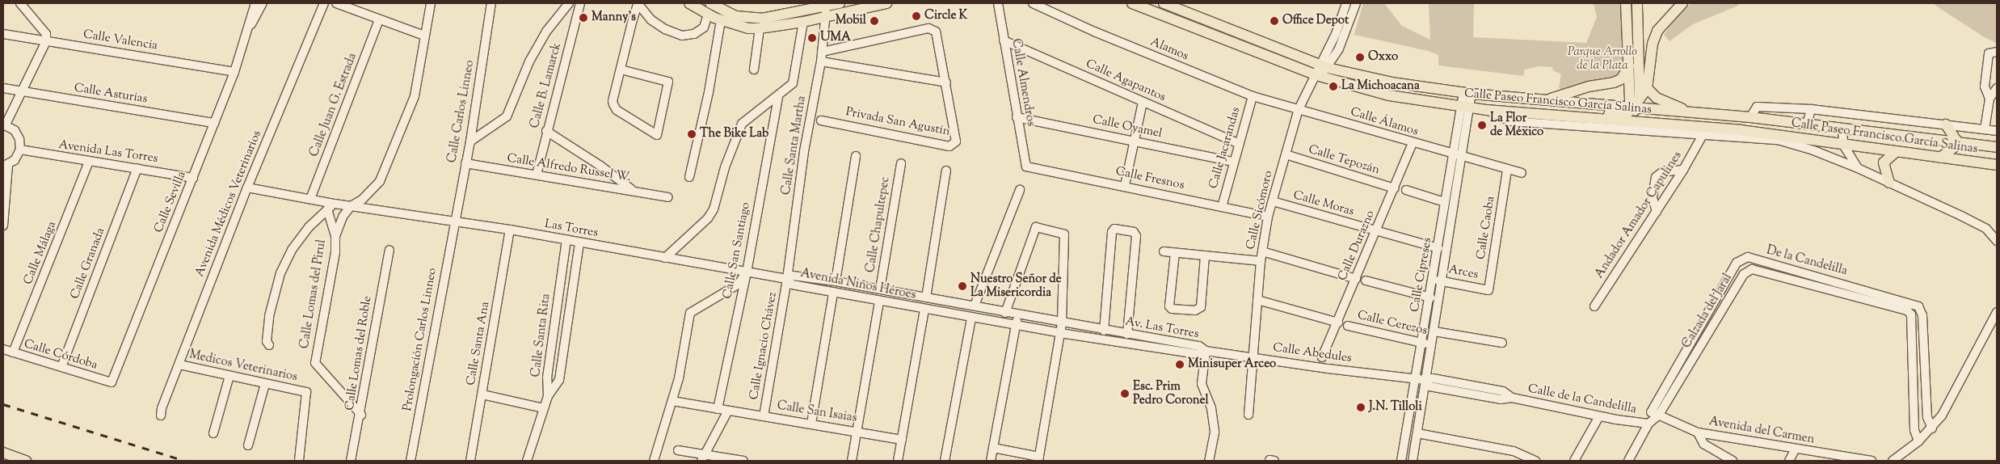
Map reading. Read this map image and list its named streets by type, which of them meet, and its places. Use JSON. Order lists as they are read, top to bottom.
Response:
{
  "streets": {
    "main road": ["Calle Paseo Francisco García Salinas"],
    "street": [
      "Calle Valencia",
      "Alamos",
      "Calle Agapantos",
      "Calle Almendros",
      "Calle B. Lamarck",
      "Calle Asturias",
      "Calle Juan G. Estrada",
      "Calle Carlos Linneo",
      "Privada San Agustín",
      "Calle Álamos",
      "Calle Oyamel",
      "Calle Santa Martha",
      "Calle Jacarandas",
      "Avenida Las Torres",
      "Calle Tepozán",
      "Calle Alfredo Russel W.",
      "Calle Fresnos",
      "Calle Sevilla",
      "Avenida Médicos Veterinarios",
      "Calle Moras",
      "Calle Sicómoro",
      "Andador Amador Capulines",
      "Calle Chapultepec",
      "Calle Caoba",
      "Las Torres",
      "Calle Durazno",
      "Calle San Santiago",
      "Calle Málaga",
      "De la Candelilla",
      "Calle Granada",
      "Arces",
      "Calle Cipreses",
      "Avenida Niños Héroes",
      "Calle Lomas del Pirul",
      "Calzada del Jaral",
      "Calle Cerezos",
      "Av. Las Torres",
      "Calle Santa Rita",
      "Prolongación Carlos Linneo",
      "Calle Santa Ana",
      "Calle Ignacio Chávez",
      "Calle Lomas del Roble",
      "Calle Abedules",
      "Calle Córdoba",
      "Medicos Veterinarios",
      "Calle de la Candelilla",
      "Calle San Isaias",
      "Avenida del Carmen"
    ]
  },
  "crossings": [
    ["Calle Valencia", "Calle Sevilla"],
    ["Alamos", "Calle Álamos"],
    ["Alamos", "Calle Jacarandas"],
    ["Alamos", "Calle Sicómoro"],
    ["Calle Agapantos", "Calle Almendros"],
    ["Calle Agapantos", "Calle Jacarandas"],
    ["Calle Almendros", "Calle Oyamel"],
    ["Calle Almendros", "Calle Fresnos"],
    ["Calle B. Lamarck", "Calle Alfredo Russel W."],
    ["Calle Asturias", "Calle Sevilla"],
    ["Calle Paseo Francisco García Salinas", "Calle Sicómoro"],
    ["Calle Paseo Francisco García Salinas", "Calle Cipreses"],
    ["Calle Carlos Linneo", "Calle Alfredo Russel W."],
    ["Calle Carlos Linneo", "Las Torres"],
    ["Calle Carlos Linneo", "Prolongación Carlos Linneo"],
    ["Privada San Agustín", "Calle Santa Martha"],
    ["Calle Álamos", "Calle Sicómoro"],
    ["Calle Álamos", "Calle Caoba"],
    ["Calle Álamos", "Calle Durazno"],
    ["Calle Álamos", "Calle Cipreses"],
    ["Calle Oyamel", "Calle Jacarandas"],
    ["Calle Santa Martha", "Las Torres"],
    ["Calle Santa Martha", "Avenida Niños Héroes"],
    ["Calle Santa Martha", "Calle Ignacio Chávez"],
    ["Calle Jacarandas", "Calle Fresnos"],
    ["Avenida Las Torres", "Calle Sevilla"],
    ["Avenida Las Torres", "Calle Málaga"],
    ["Avenida Las Torres", "Calle Granada"],
    ["Calle Tepozán", "Calle Sicómoro"],
    ["Calle Tepozán", "Calle Durazno"],
    ["Calle Fresnos", "Calle Sicómoro"],
    ["Calle Sevilla", "Calle Córdoba"],
    ["Avenida Médicos Veterinarios", "Medicos Veterinarios"],
    ["Calle Moras", "Calle Sicómoro"],
    ["Calle Moras", "Calle Durazno"],
    ["Calle Moras", "Calle Cipreses"],
    ["Calle Sicómoro", "Calle Cerezos"],
    ["Calle Sicómoro", "Calle Abedules"],
    ["Calle Chapultepec", "Avenida Niños Héroes"],
    ["Calle Caoba", "Arces"],
    ["Las Torres", "Calle San Santiago"],
    ["Las Torres", "Avenida Niños Héroes"],
    ["Las Torres", "Calle Santa Rita"],
    ["Las Torres", "Prolongación Carlos Linneo"],
    ["Las Torres", "Calle Santa Ana"],
    ["Las Torres", "Calle Ignacio Chávez"],
    ["Calle Durazno", "Calle Cerezos"],
    ["Calle San Santiago", "Calle San Isaias"],
    ["Calle Málaga", "Calle Córdoba"],
    ["De la Candelilla", "Calzada del Jaral"],
    ["De la Candelilla", "Calle de la Candelilla"],
    ["De la Candelilla", "Avenida del Carmen"],
    ["Calle Granada", "Calle Córdoba"],
    ["Arces", "Calle Cipreses"],
    ["Calle Cipreses", "Calle Cerezos"],
    ["Calle Cipreses", "Calle Abedules"],
    ["Calle Cipreses", "Calle de la Candelilla"],
    ["Avenida Niños Héroes", "Av. Las Torres"],
    ["Avenida Niños Héroes", "Calle Ignacio Chávez"],
    ["Calle Lomas del Pirul", "Calle Lomas del Roble"],
    ["Calzada del Jaral", "Calle de la Candelilla"],
    ["Calzada del Jaral", "Avenida del Carmen"],
    ["Av. Las Torres", "Calle Abedules"],
    ["Calle Ignacio Chávez", "Calle San Isaias"],
    ["Calle de la Candelilla", "Avenida del Carmen"]
  ],
  "parks": ["Parque Arrollo de la Plata"],
  "places": [
    "Circle K",
    "Manny's",
    "Mobil",
    "Office Depot",
    "UMA",
    "Oxxo",
    "La Michoacana",
    "La Flor de México",
    "The Bike Lab",
    "Nuestro Señor de La Misericordia",
    "Minisuper Arceo",
    "Esc. Prim Pedro Coronel",
    "J.N. Tilloli"
  ]
}
